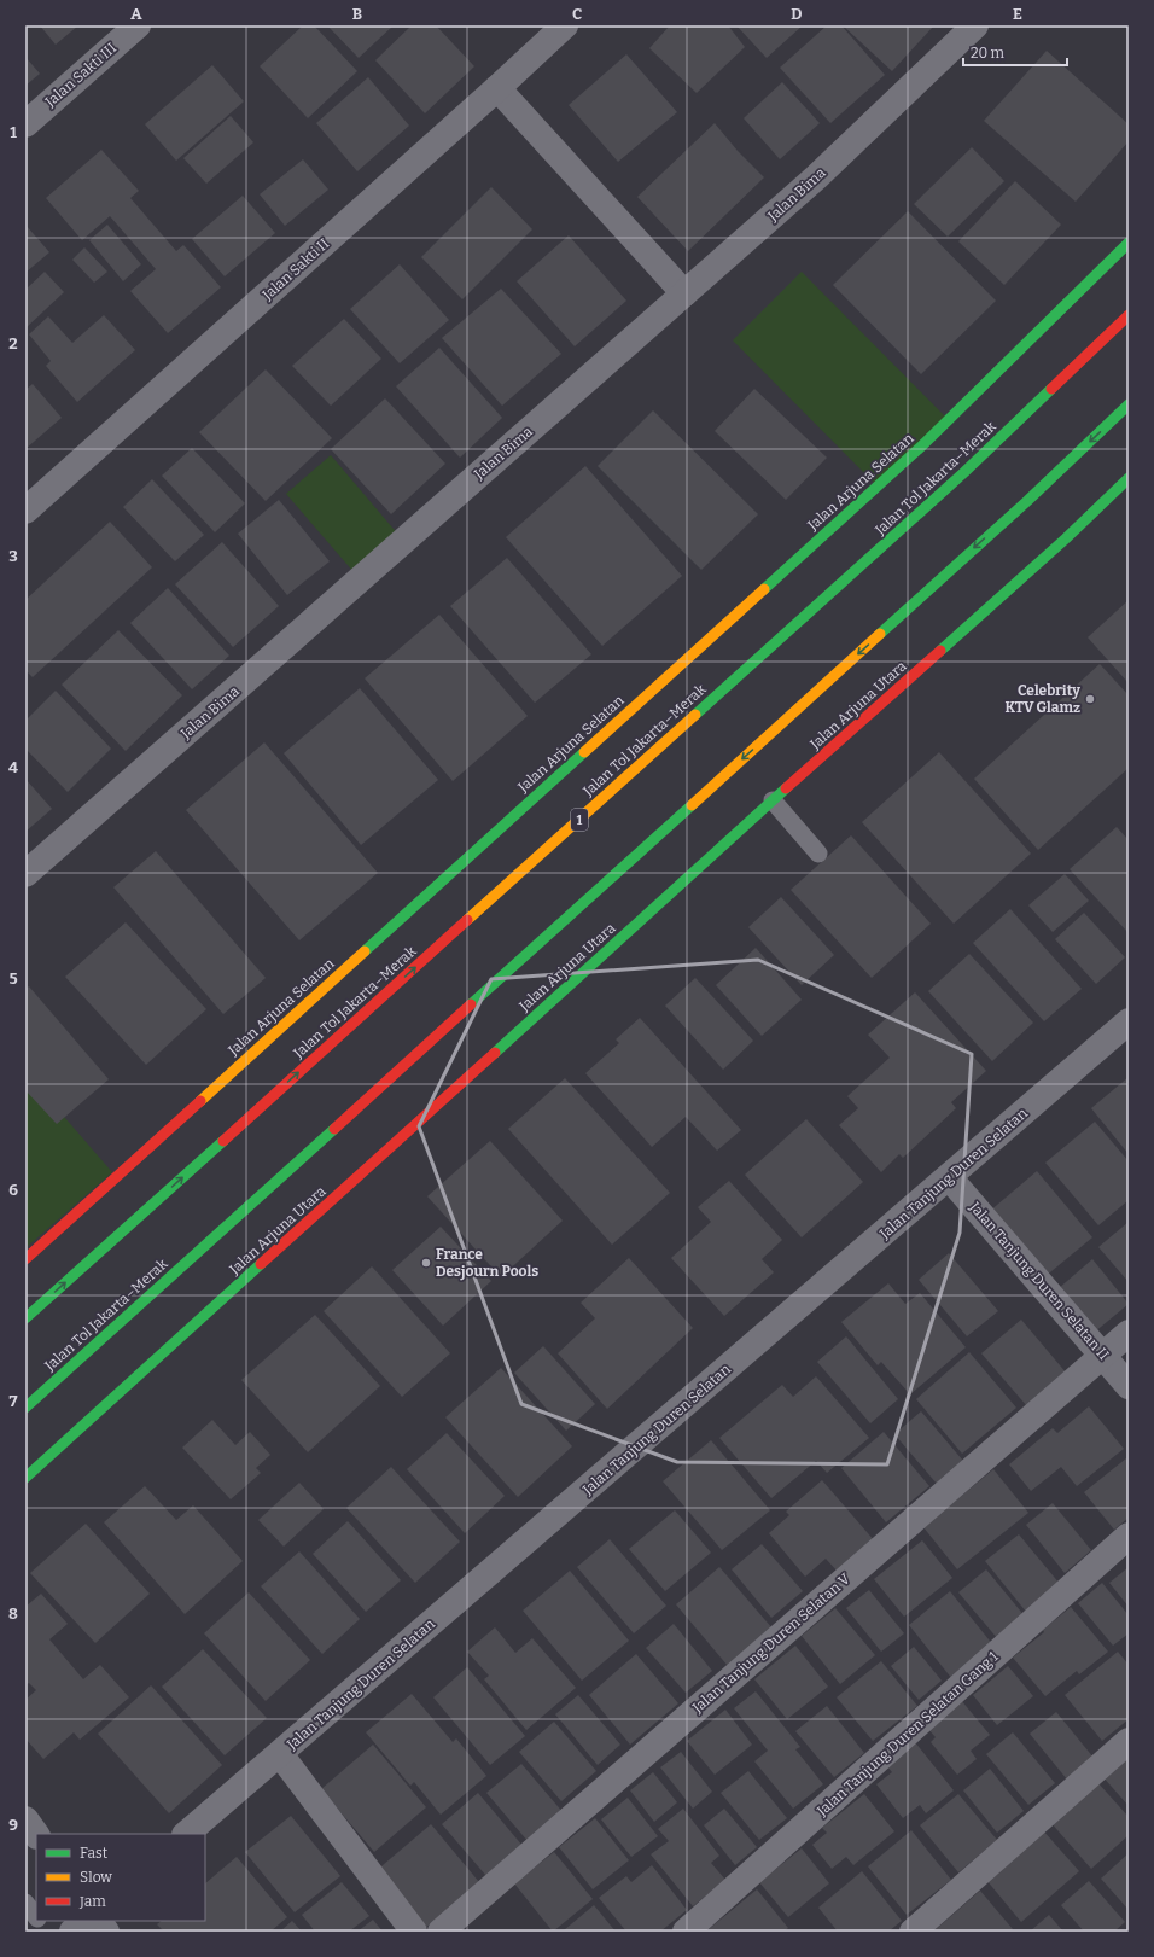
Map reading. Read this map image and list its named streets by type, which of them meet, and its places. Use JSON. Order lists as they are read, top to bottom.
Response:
{
  "streets": {
    "main road": [
      "Jalan Tol Jakarta–Merak",
      "Jalan Arjuna Selatan",
      "Jalan Arjuna Utara",
      "1"
    ],
    "street": [
      "Jalan Sakti III",
      "Jalan Bima",
      "Jalan Sakti II",
      "Jalan Tanjung Duren Selatan",
      "Jalan Tanjung Duren Selatan II",
      "Jalan Tanjung Duren Selatan V",
      "Jalan Tanjung Duren Selatan Gang 1"
    ]
  },
  "crossings": [
    ["Jalan Tanjung Duren Selatan", "Jalan Tanjung Duren Selatan II"],
    ["Jalan Tanjung Duren Selatan II", "Jalan Tanjung Duren Selatan V"]
  ],
  "places": ["Celebrity KTV Glamz", "France Desjourn Pools"],
  "legend": ["Fast", "Slow", "Jam"],
  "scale_bar": "20 m",
  "grid": {
    "columns": [
      "A",
      "B",
      "C",
      "D",
      "E"
    ],
    "rows": [
      "1",
      "2",
      "3",
      "4",
      "5",
      "6",
      "7",
      "8",
      "9"
    ]
  }
}
